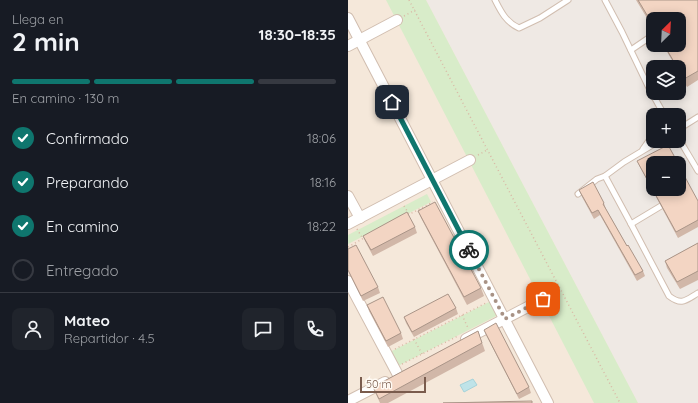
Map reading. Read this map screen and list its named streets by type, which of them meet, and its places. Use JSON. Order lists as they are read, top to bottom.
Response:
{
  "scale_bar": "50 m",
  "north": "top right",
  "page": {
    "heading": ["2 min", "Llega en", "18:30–18:35"],
    "panel": ["Mateo", "Repartidor · 4.5"],
    "map_buttons": ["+", "−"],
    "bar": "En camino · 130 m",
    "list": [
      ["Confirmado", "18:06"],
      ["Preparando", "18:16"],
      ["En camino", "18:22"],
      "Entregado"
    ],
    "scale": "50 m"
  }
}
